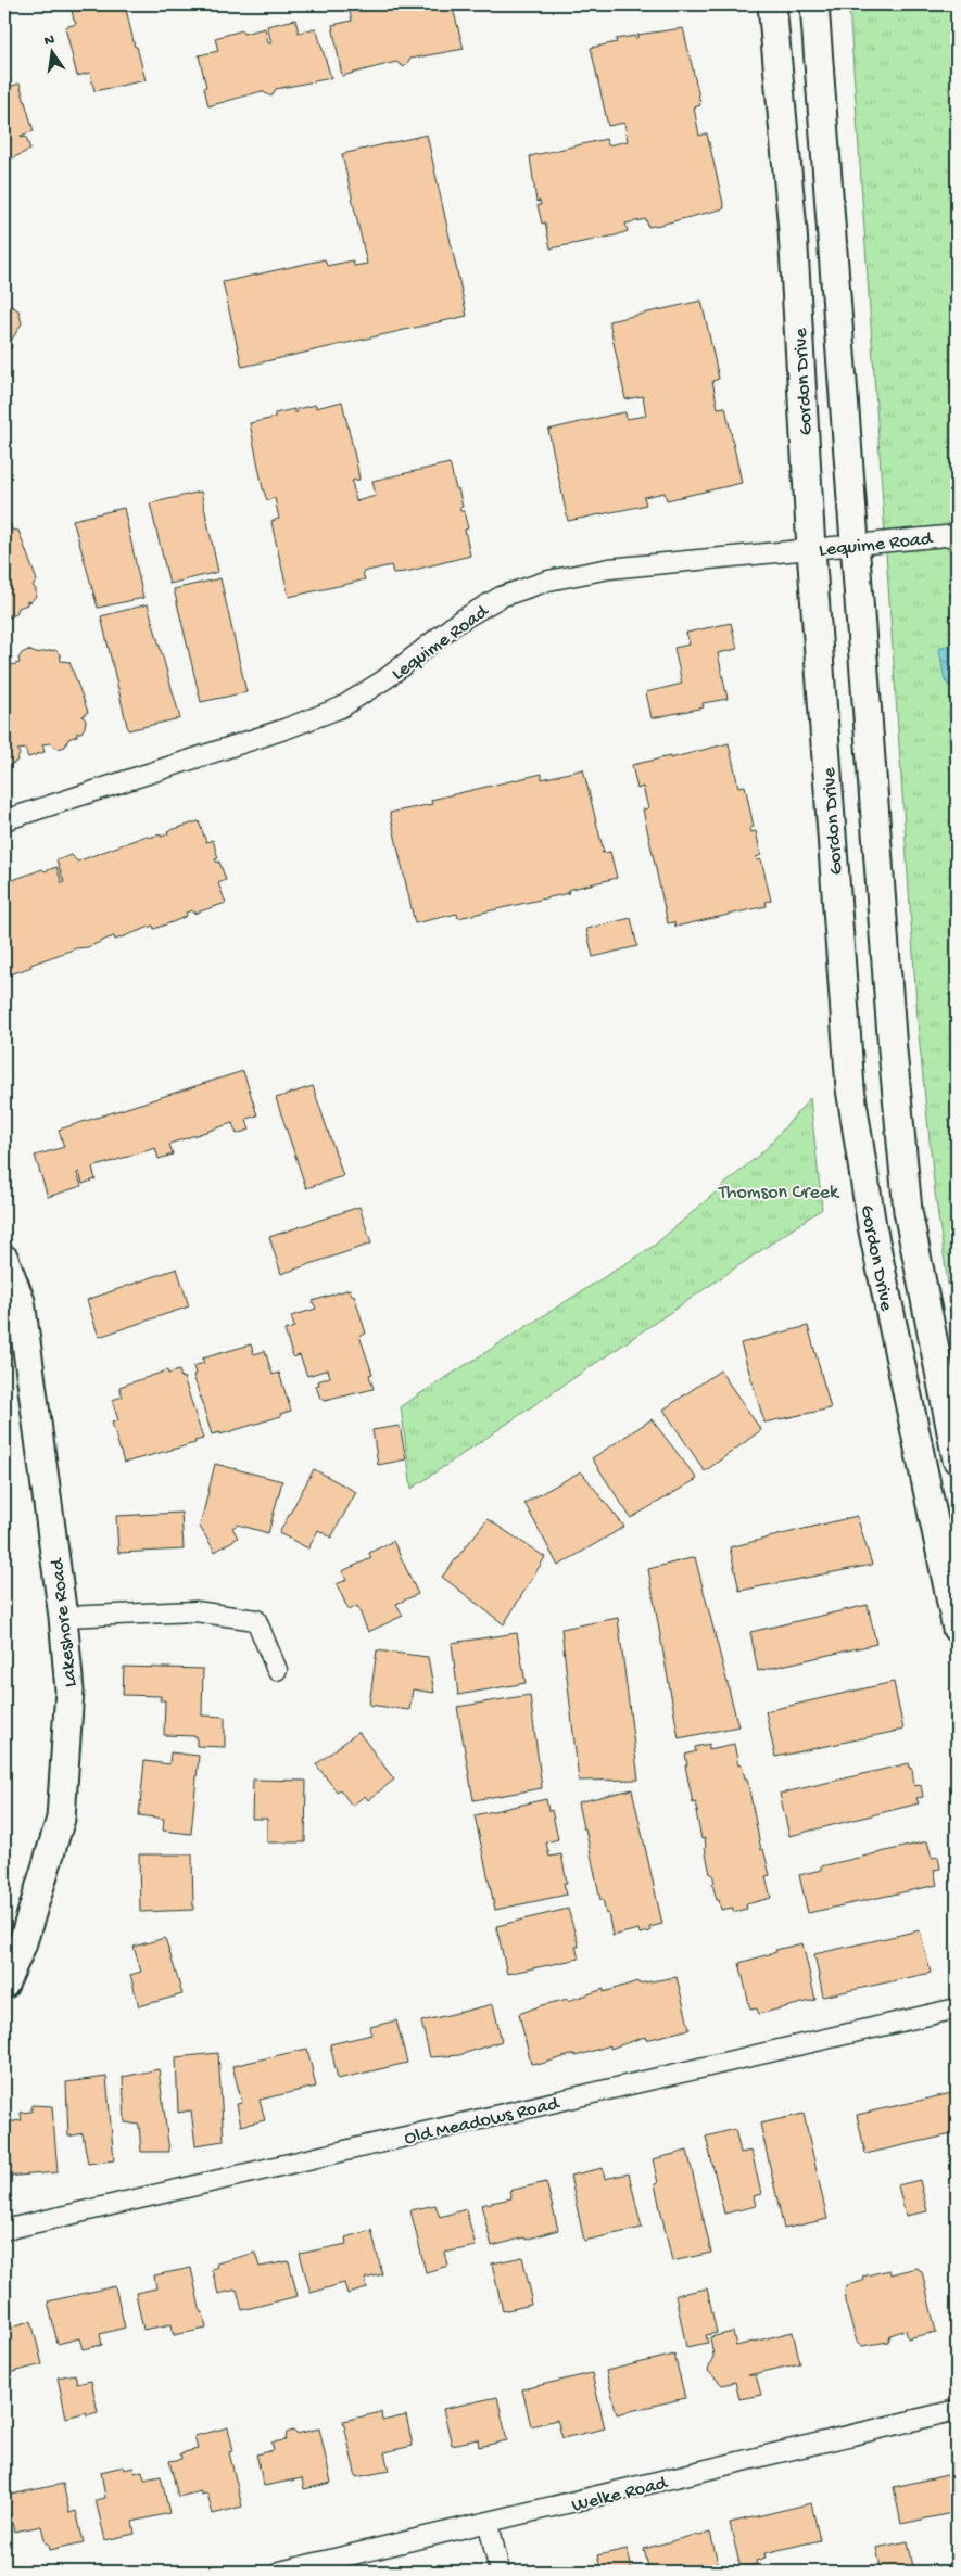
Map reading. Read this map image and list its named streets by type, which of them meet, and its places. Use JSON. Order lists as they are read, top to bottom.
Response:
{
  "streets": {
    "main road": ["Gordon Drive", "Lakeshore Road"],
    "street": ["Lequime Road", "Old Meadows Road", "Welke Road"]
  },
  "crossings": [
    ["Gordon Drive", "Lequime Road"]
  ],
  "parks": ["Thomson Creek"],
  "north": "top"
}
